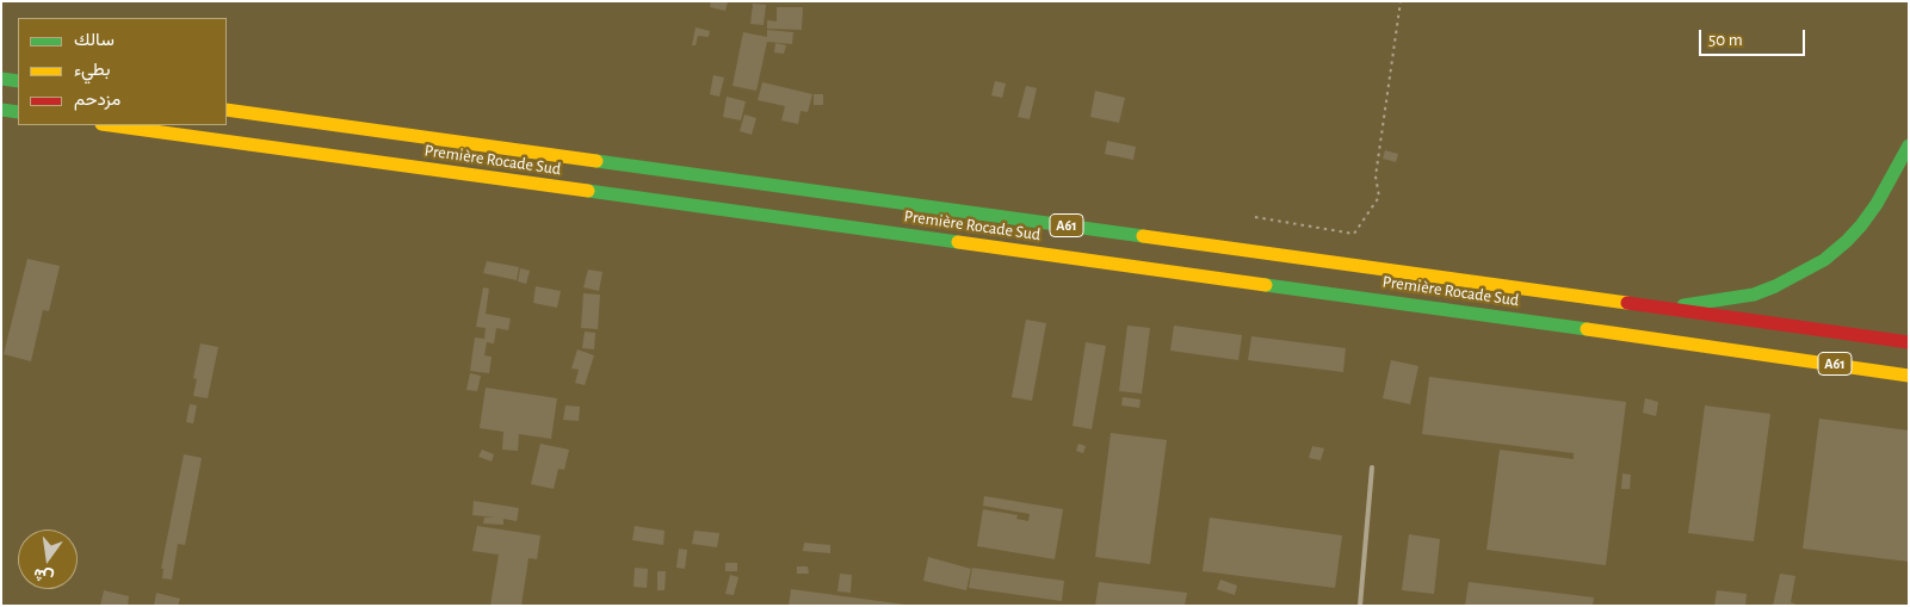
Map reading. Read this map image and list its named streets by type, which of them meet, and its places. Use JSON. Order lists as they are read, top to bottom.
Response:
{
  "streets": {
    "highway": ["Première Rocade Sud", "A61"]
  },
  "legend": ["سالك", "بطيء", "مزدحم"],
  "scale_bar": "50 m",
  "north": "bottom"
}
